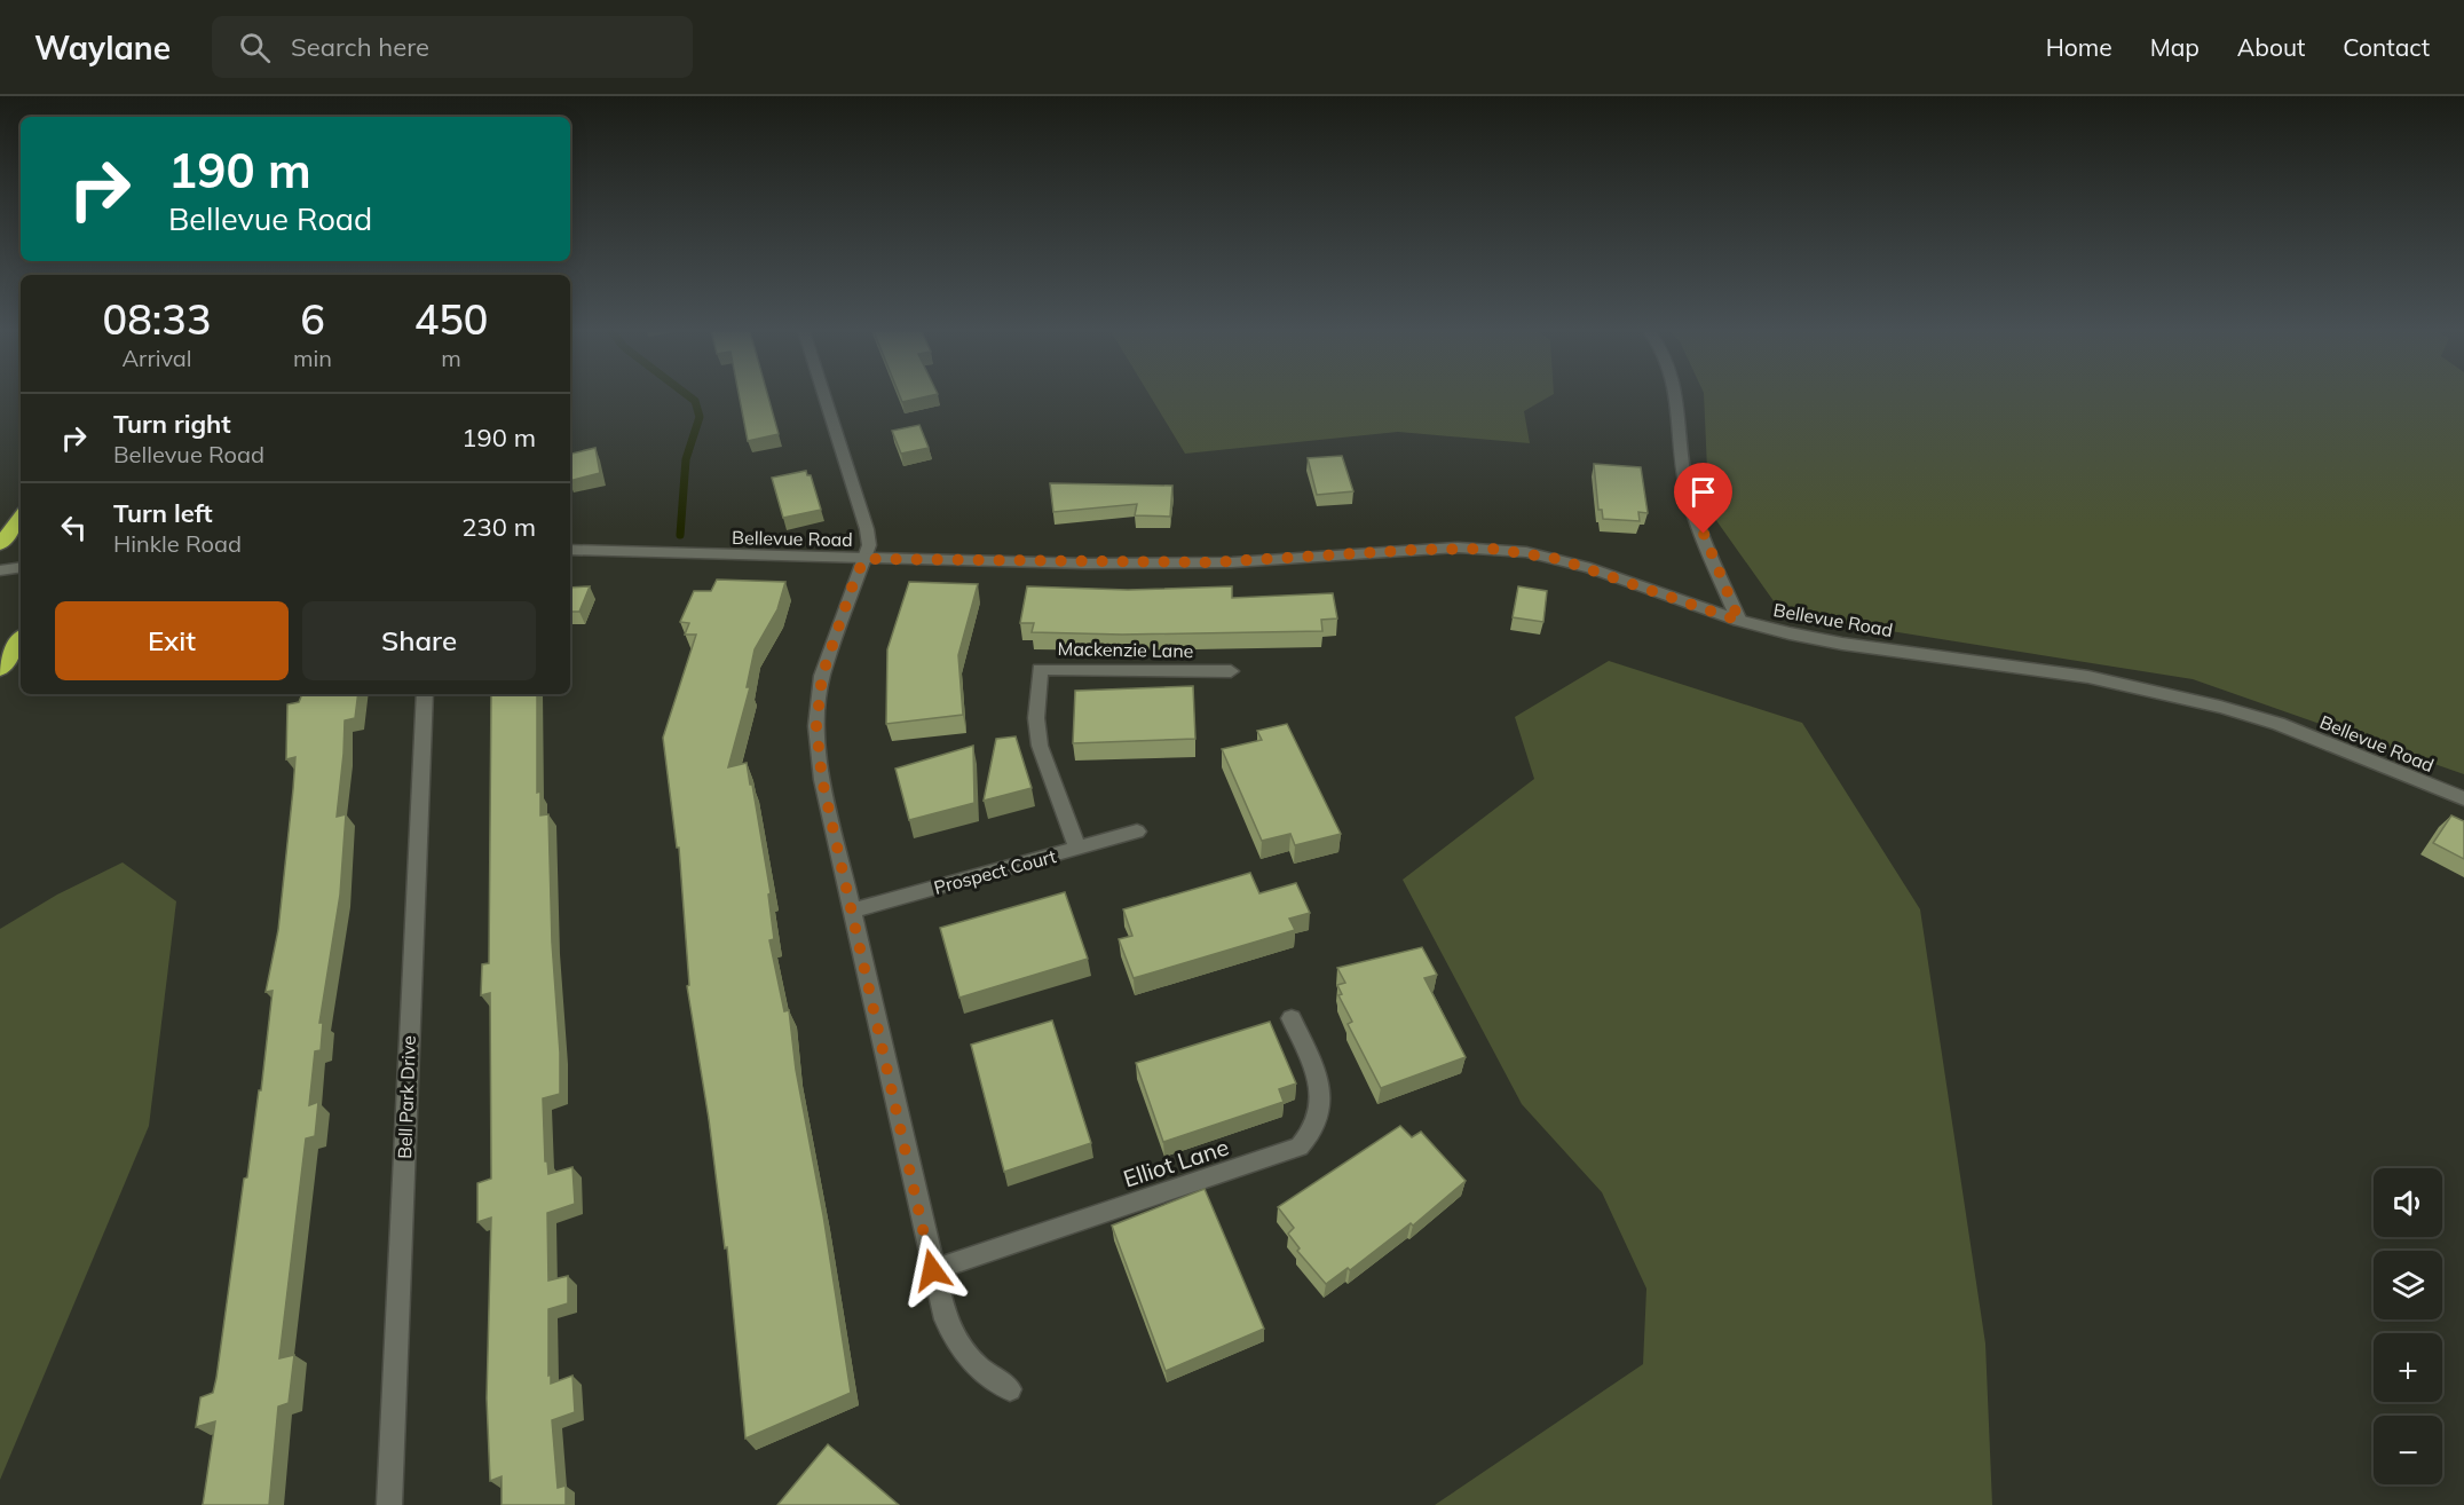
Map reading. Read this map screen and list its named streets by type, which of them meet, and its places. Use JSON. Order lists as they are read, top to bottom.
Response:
{
  "streets": {
    "street": [
      "Bellevue Road",
      "Mackenzie Lane",
      "Prospect Court",
      "Bell Park Drive",
      "Elliot Lane"
    ]
  },
  "crossings": [
    ["Mackenzie Lane", "Prospect Court"]
  ],
  "page": {
    "header": "Waylane",
    "search": "Search here",
    "nav": [
      "Home",
      "Map",
      "About",
      "Contact"
    ],
    "turn": ["190 m", "Bellevue Road"],
    "eta": [
      "08:33",
      "Arrival",
      "6",
      "min",
      "450",
      "m"
    ],
    "list": [
      {
        "name": "Turn right",
        "note": "Bellevue Road",
        "value": "190 m"
      },
      {
        "name": "Turn left",
        "note": "Hinkle Road",
        "value": "230 m"
      }
    ],
    "buttons": ["Exit", "Share"],
    "map_buttons": ["+", "−"]
  }
}
